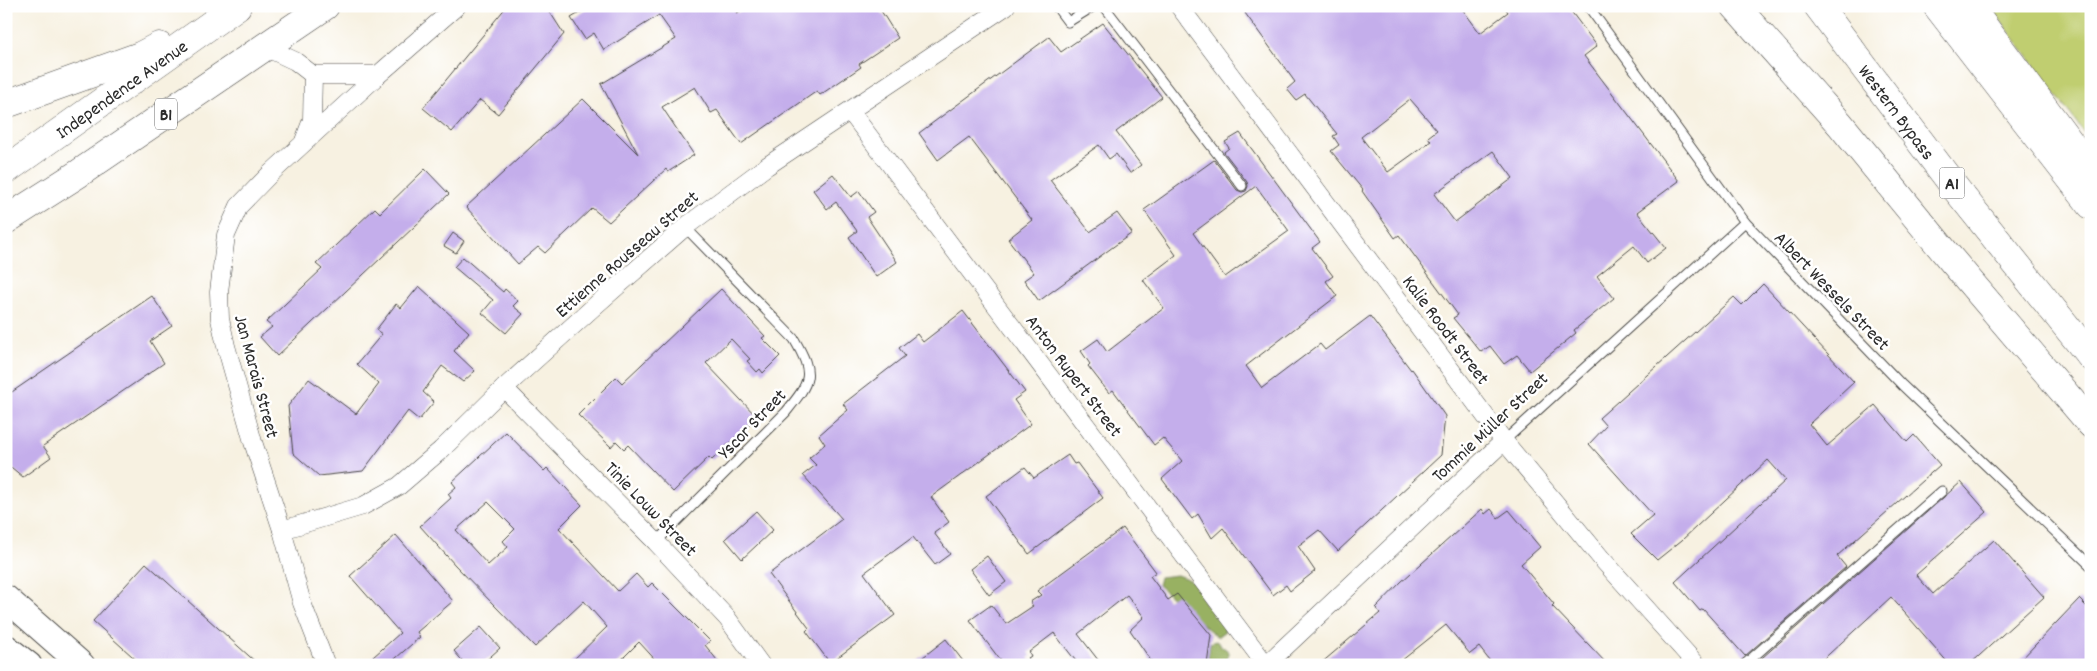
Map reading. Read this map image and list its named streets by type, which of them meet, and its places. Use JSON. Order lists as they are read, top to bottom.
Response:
{
  "streets": {
    "main road": [
      "Independence Avenue",
      "Western Bypass",
      "B1",
      "A1"
    ],
    "street": [
      "Ettienne Rousseau Street",
      "Kalie Roodt Street",
      "Anton Rupert Street",
      "Jan Marais Street",
      "Tommie Müller Street",
      "Tinie Louw Street"
    ],
    "lane": ["Albert Wessels Street", "Yscor Street"]
  },
  "crossings": [
    ["Independence Avenue", "B1"],
    ["Ettienne Rousseau Street", "Anton Rupert Street"],
    ["Ettienne Rousseau Street", "Jan Marais Street"],
    ["Ettienne Rousseau Street", "Yscor Street"],
    ["Ettienne Rousseau Street", "Tinie Louw Street"],
    ["Albert Wessels Street", "Tommie Müller Street"],
    ["Kalie Roodt Street", "Tommie Müller Street"],
    ["Anton Rupert Street", "Tommie Müller Street"],
    ["Yscor Street", "Tinie Louw Street"]
  ]
}
